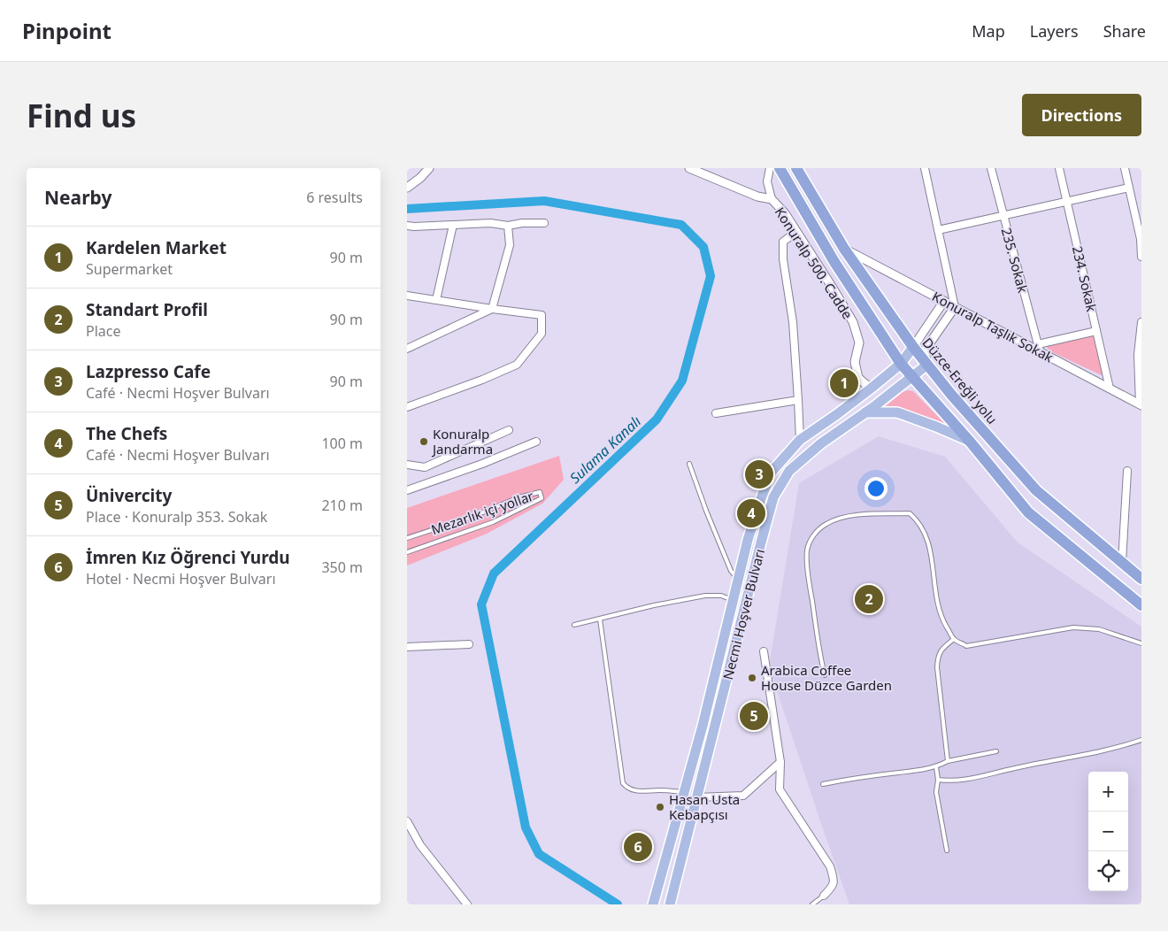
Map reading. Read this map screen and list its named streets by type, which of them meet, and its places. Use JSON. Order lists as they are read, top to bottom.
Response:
{
  "streets": {
    "highway": ["Düzce-Ereğli yolu"],
    "main road": ["Necmi Hoşver Bulvarı"],
    "street": [
      "235. Sokak",
      "Konuralp 500. Cadde",
      "234. Sokak",
      "Konuralp Taşlık Sokak"
    ],
    "lane": ["Mezarlık içi yollar"]
  },
  "crossings": [
    ["235. Sokak", "Konuralp Taşlık Sokak"],
    ["Konuralp 500. Cadde", "Necmi Hoşver Bulvarı"],
    ["234. Sokak", "Konuralp Taşlık Sokak"],
    ["Konuralp Taşlık Sokak", "Düzce-Ereğli yolu"],
    ["Düzce-Ereğli yolu", "Necmi Hoşver Bulvarı"]
  ],
  "water": ["Sulama Kanalı"],
  "places": ["Konuralp Jandarma", "Arabica Coffee House Düzce Garden", "Hasan Usta Kebapçısı"],
  "page": {
    "header": "Pinpoint",
    "nav": ["Map", "Layers", "Share"],
    "buttons": "Directions",
    "title": "Find us",
    "heading": ["Nearby", "6 results"],
    "list": [
      {
        "mark": "1",
        "name": "Kardelen Market",
        "note": "Supermarket",
        "value": "90 m"
      },
      {
        "mark": "2",
        "name": "Standart Profil",
        "note": "Place",
        "value": "90 m"
      },
      {
        "mark": "3",
        "name": "Lazpresso Cafe",
        "note": "Café · Necmi Hoşver Bulvarı",
        "value": "90 m"
      },
      {
        "mark": "4",
        "name": "The Chefs",
        "note": "Café · Necmi Hoşver Bulvarı",
        "value": "100 m"
      },
      {
        "mark": "5",
        "name": "Ünivercity",
        "note": "Place · Konuralp 353. Sokak",
        "value": "210 m"
      },
      {
        "mark": "6",
        "name": "İmren Kız Öğrenci Yurdu",
        "note": "Hotel · Necmi Hoşver Bulvarı",
        "value": "350 m"
      }
    ],
    "pins": [
      "1",
      "3",
      "4",
      "2",
      "5",
      "6"
    ],
    "map_buttons": ["+", "−"]
  }
}
